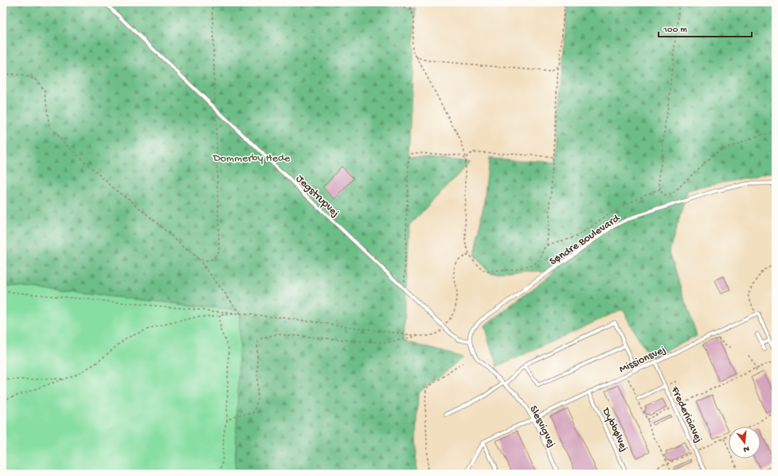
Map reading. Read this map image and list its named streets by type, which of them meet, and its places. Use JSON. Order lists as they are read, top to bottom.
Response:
{
  "streets": {
    "lane": [
      "Jegstrupvej",
      "Søndre Boulevard",
      "Missionsvej",
      "Fredericiavej",
      "Slesvigvej",
      "Dybbølvej"
    ]
  },
  "crossings": [
    ["Jegstrupvej", "Søndre Boulevard"],
    ["Jegstrupvej", "Slesvigvej"],
    ["Søndre Boulevard", "Slesvigvej"],
    ["Missionsvej", "Fredericiavej"],
    ["Missionsvej", "Slesvigvej"],
    ["Missionsvej", "Dybbølvej"]
  ],
  "parks": ["Dommerby Hede"],
  "scale_bar": "100 m",
  "north": "bottom"
}
